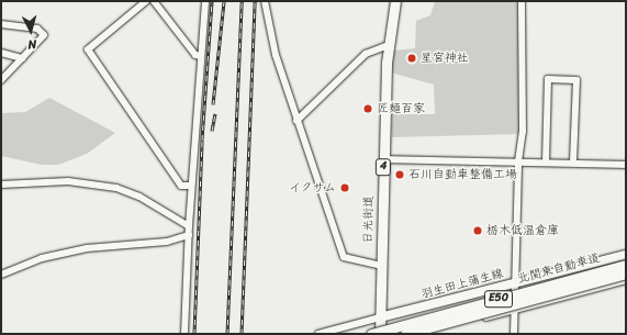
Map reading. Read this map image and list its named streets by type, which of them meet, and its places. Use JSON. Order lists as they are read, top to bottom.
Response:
{
  "streets": {
    "highway": [
      "4",
      "日光街道",
      "北関東自動車道",
      "E50"
    ],
    "main road": ["羽生田上蒲生線"]
  },
  "crossings": [
    ["日光街道", "羽生田上蒲生線"]
  ],
  "places": [
    "星宮神社",
    "匠麺百家",
    "石川自動車整備工場",
    "イクサム",
    "栃木低温倉庫"
  ],
  "north": "bottom"
}
